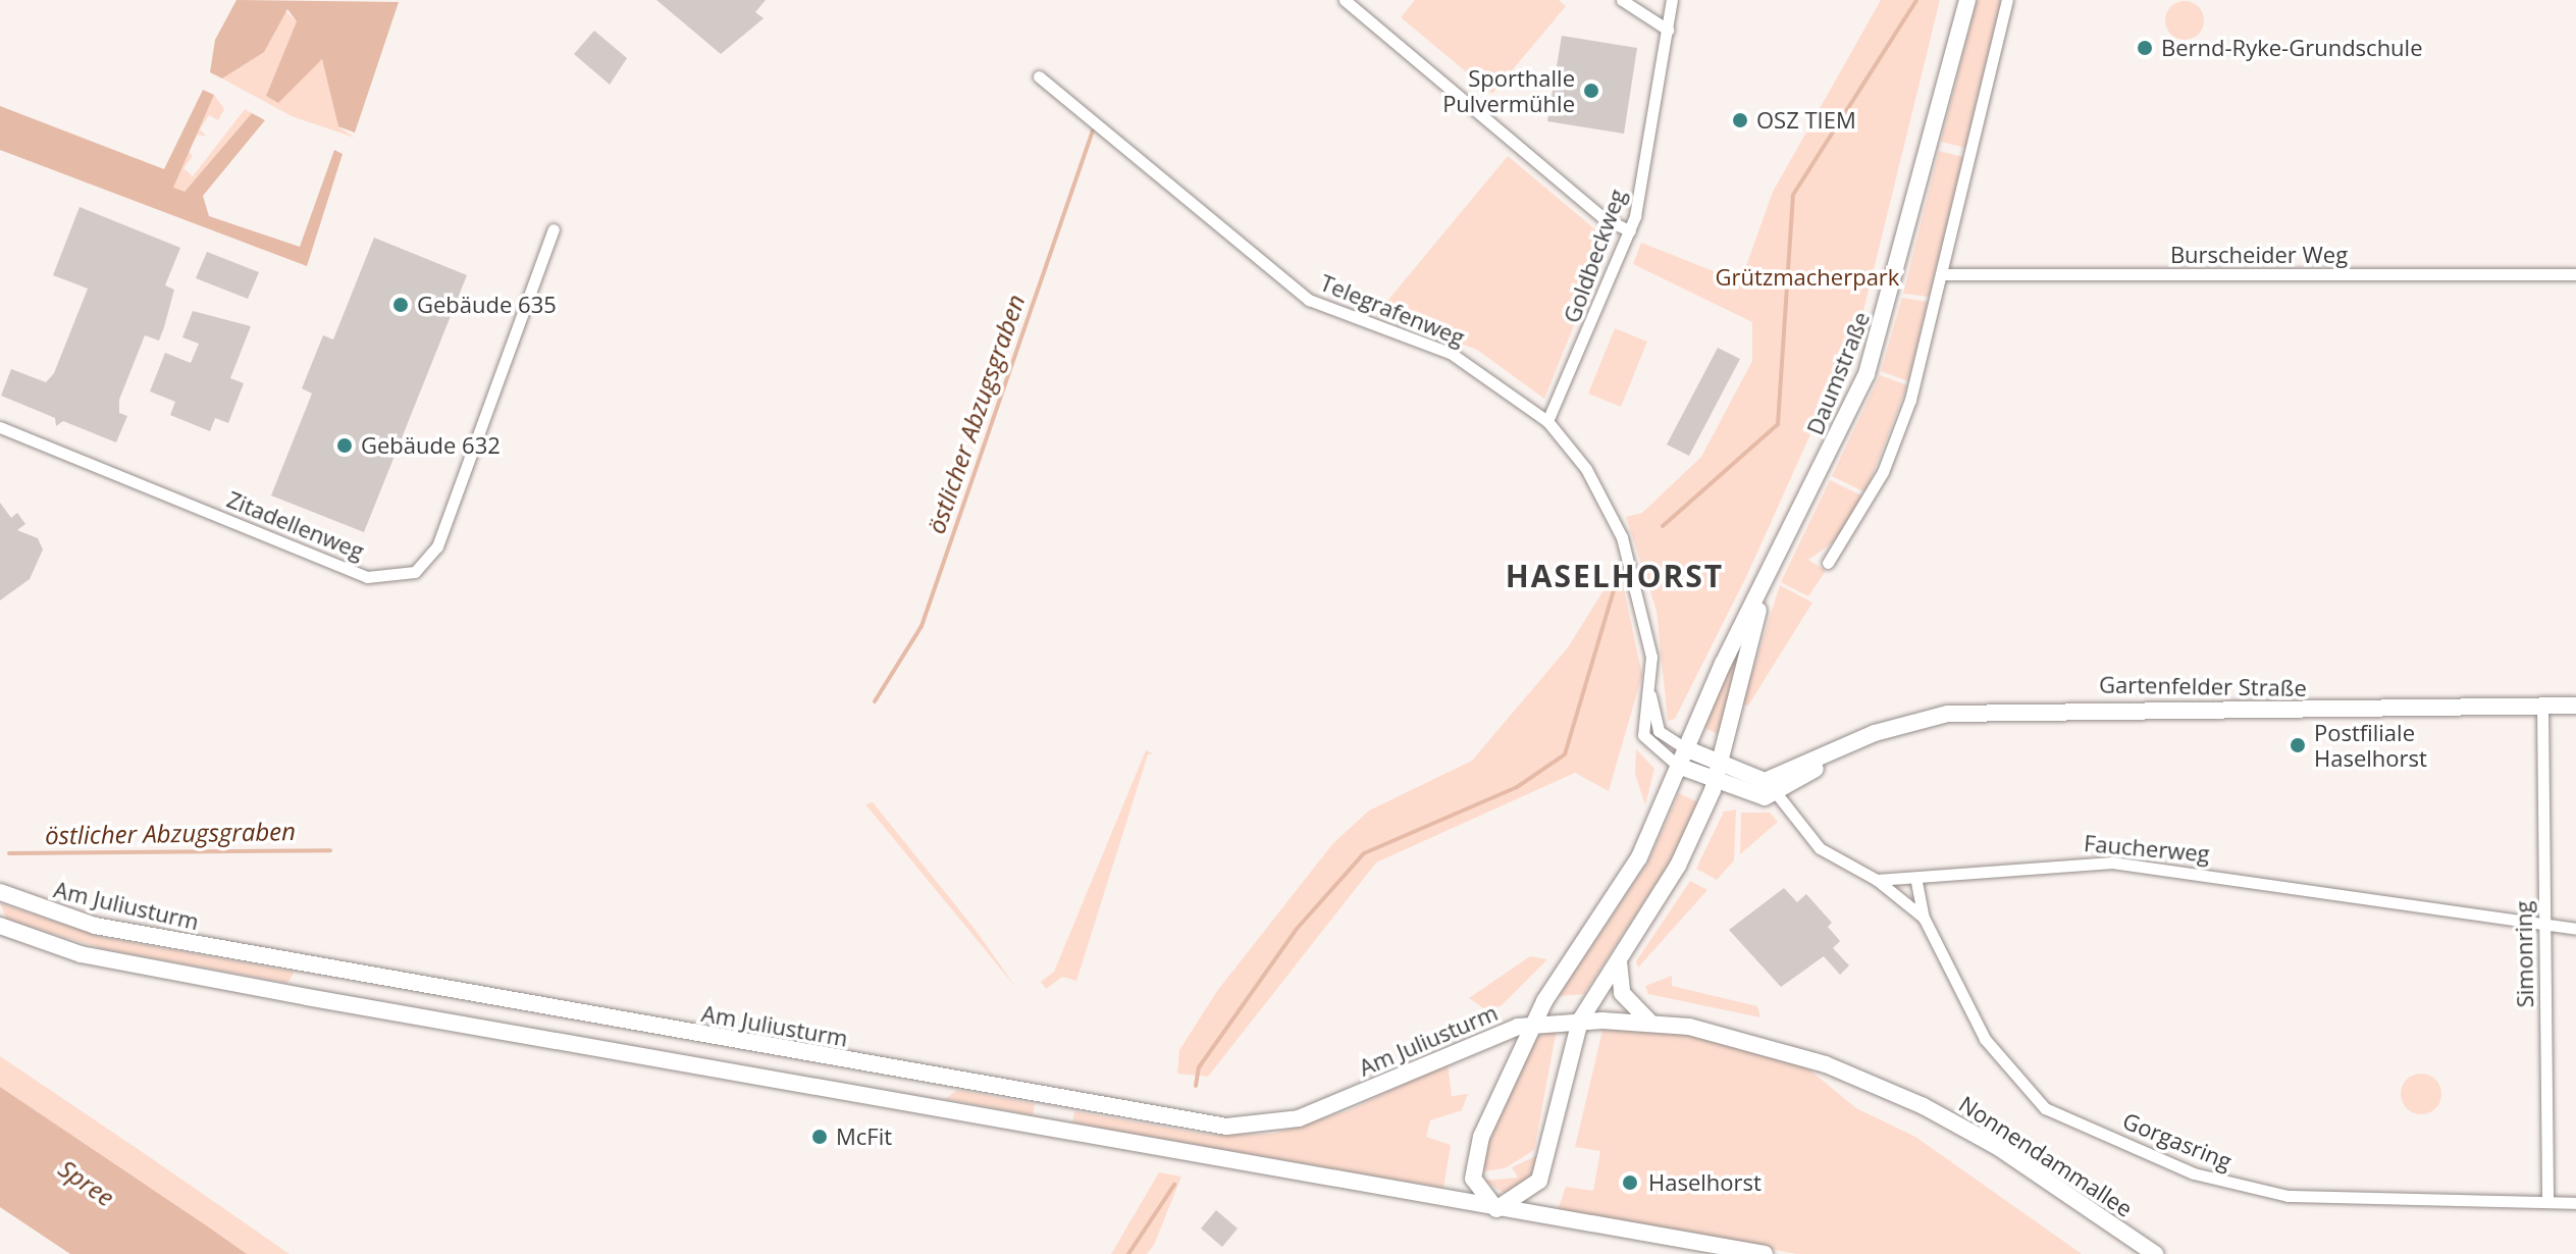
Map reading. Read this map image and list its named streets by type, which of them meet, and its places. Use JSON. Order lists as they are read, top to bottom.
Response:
{
  "streets": {
    "main road": [
      "Daumstraße",
      "Gartenfelder Straße",
      "Am Juliusturm",
      "Nonnendammallee"
    ],
    "street": [
      "Burscheider Weg",
      "Goldbeckweg",
      "Telegrafenweg",
      "Zitadellenweg",
      "Faucherweg",
      "Simonring",
      "Gorgasring"
    ]
  },
  "crossings": [
    ["Goldbeckweg", "Telegrafenweg"],
    ["Telegrafenweg", "Daumstraße"],
    ["Daumstraße", "Gartenfelder Straße"],
    ["Daumstraße", "Am Juliusturm"],
    ["Daumstraße", "Nonnendammallee"],
    ["Gartenfelder Straße", "Faucherweg"],
    ["Gartenfelder Straße", "Simonring"],
    ["Faucherweg", "Simonring"],
    ["Faucherweg", "Gorgasring"],
    ["Am Juliusturm", "Nonnendammallee"],
    ["Simonring", "Gorgasring"]
  ],
  "districts": ["HASELHORST"],
  "water": ["östlicher Abzugsgraben", "Spree"],
  "parks": ["Grützmacherpark"],
  "places": [
    "Bernd-Ryke-Grundschule",
    "Sporthalle Pulvermühle",
    "OSZ TIEM",
    "Gebäude 635",
    "Gebäude 632",
    "Postfiliale Haselhorst",
    "McFit",
    "Haselhorst"
  ]
}
